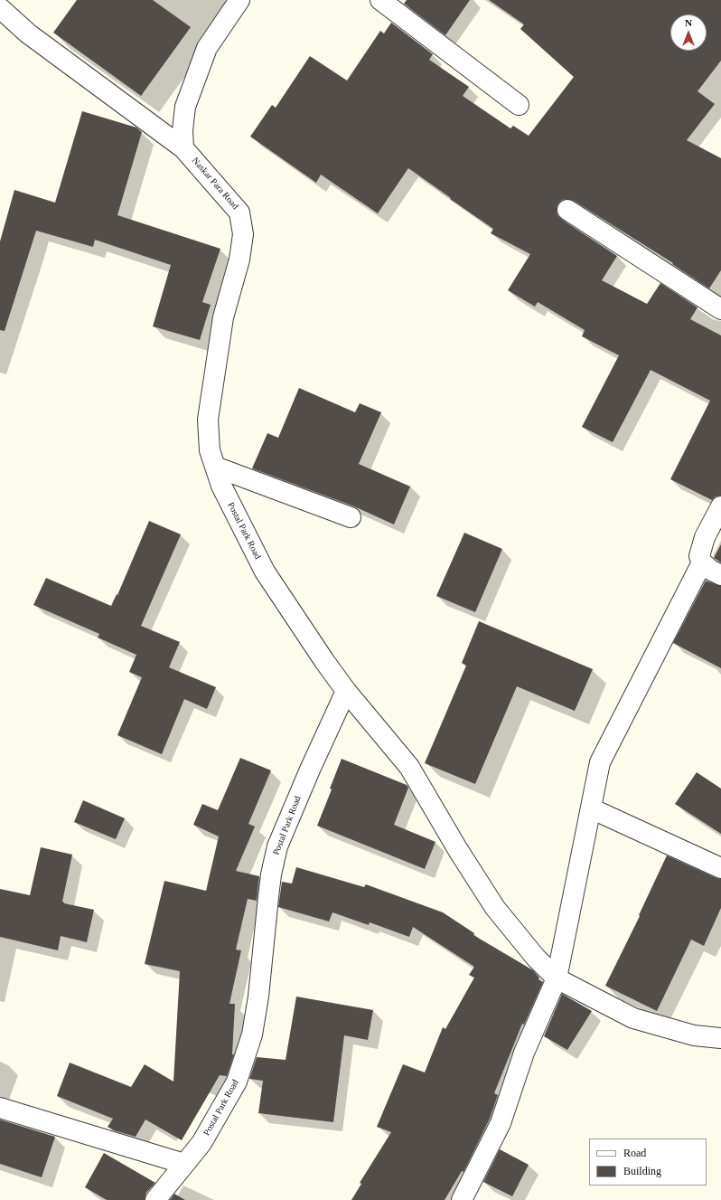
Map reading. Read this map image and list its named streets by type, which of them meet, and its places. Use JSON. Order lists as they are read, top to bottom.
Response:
{
  "streets": {
    "street": ["Naskar Para Road", "Postal Park Road"]
  },
  "crossings": [
    ["Naskar Para Road", "Postal Park Road"]
  ],
  "legend": ["Road", "Building"],
  "north": "top"
}
